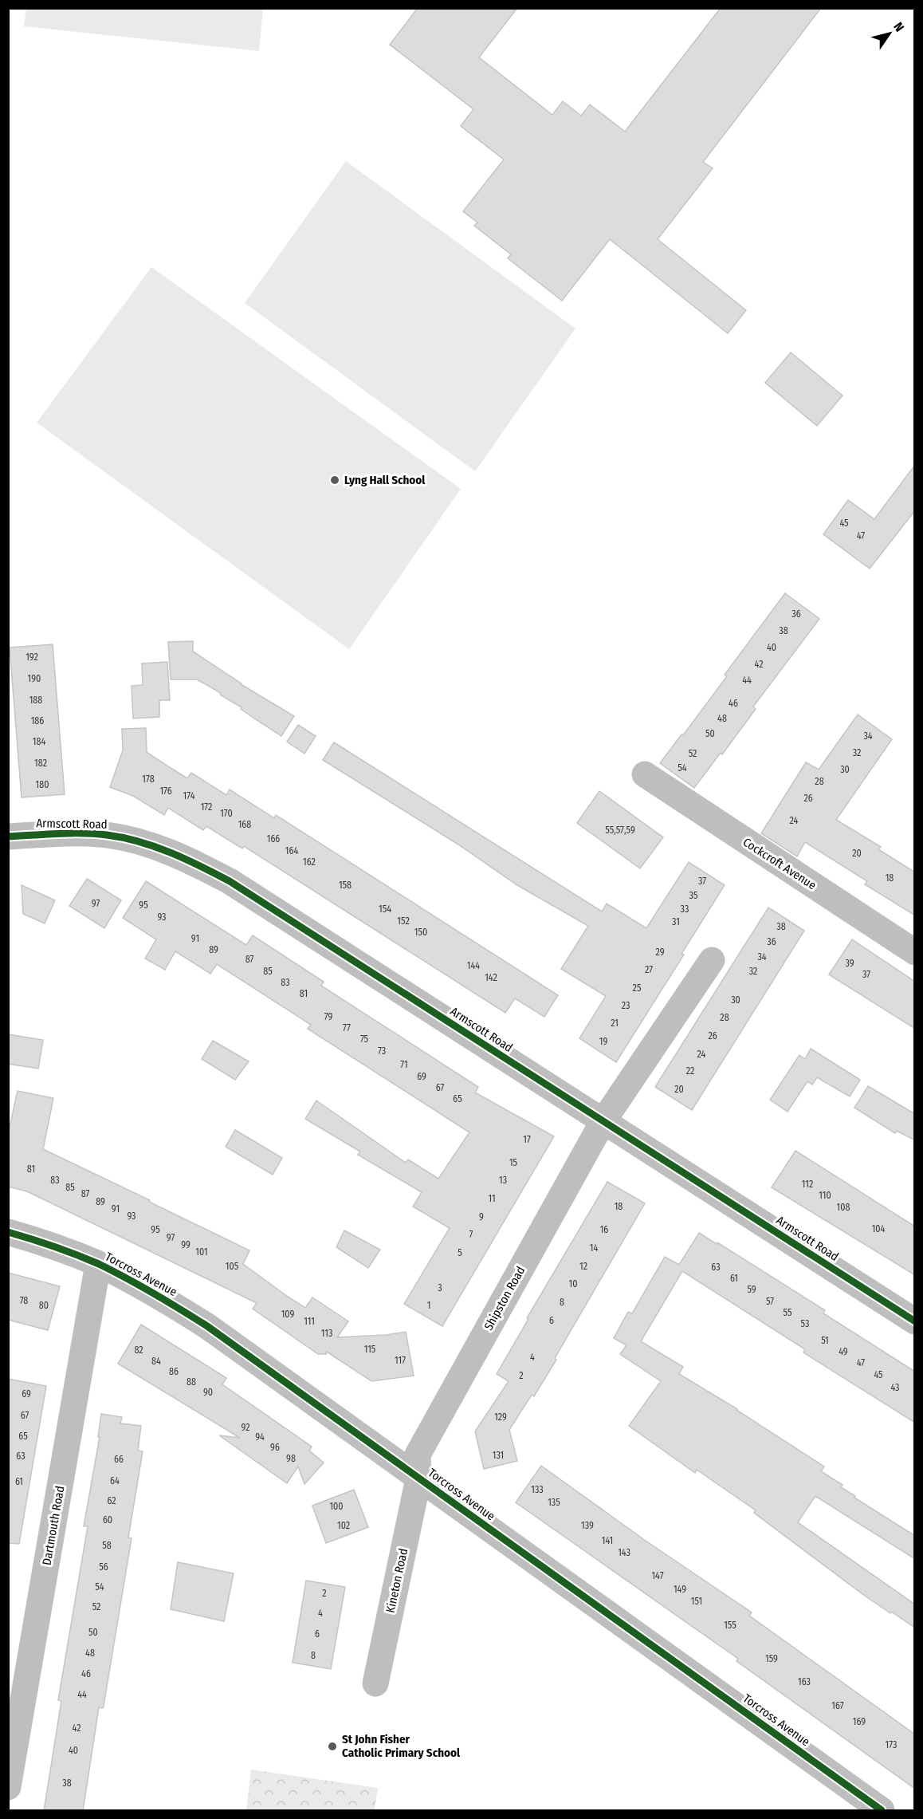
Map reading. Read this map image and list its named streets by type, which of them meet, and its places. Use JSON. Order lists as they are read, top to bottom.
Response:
{
  "streets": {
    "street": [
      "Armscott Road",
      "Cockcroft Avenue",
      "Torcross Avenue",
      "Shipston Road",
      "Dartmouth Road",
      "Kineton Road"
    ]
  },
  "crossings": [
    ["Armscott Road", "Shipston Road"],
    ["Torcross Avenue", "Shipston Road"],
    ["Torcross Avenue", "Dartmouth Road"],
    ["Torcross Avenue", "Kineton Road"],
    ["Shipston Road", "Kineton Road"]
  ],
  "places": ["Lyng Hall School", "St John Fisher Catholic Primary School"],
  "house_numbers": [
    "45",
    "47",
    "36",
    "38",
    "40",
    "192",
    "42",
    "190",
    "44",
    "188",
    "46",
    "48",
    "186",
    "50",
    "34",
    "184",
    "32",
    "52",
    "182",
    "54",
    "30",
    "178",
    "28",
    "180",
    "176",
    "174",
    "26",
    "172",
    "170",
    "24",
    "168",
    "55,57,59",
    "166",
    "164",
    "20",
    "162",
    "18",
    "37",
    "158",
    "35",
    "97",
    "95",
    "154",
    "33",
    "93",
    "152",
    "31",
    "38",
    "150",
    "91",
    "36",
    "89",
    "29",
    "34",
    "87",
    "39",
    "144",
    "27",
    "85",
    "32",
    "37",
    "142",
    "83",
    "25",
    "81",
    "30",
    "23",
    "79",
    "28",
    "21",
    "77",
    "26",
    "75",
    "19",
    "73",
    "24",
    "71",
    "22",
    "69",
    "67",
    "20",
    "65",
    "17",
    "15",
    "81",
    "83",
    "13",
    "112",
    "85",
    "87",
    "110",
    "11",
    "89",
    "18",
    "108",
    "91",
    "93",
    "9",
    "104",
    "95",
    "16",
    "7",
    "97",
    "99",
    "14",
    "101",
    "5",
    "105",
    "12",
    "63",
    "61",
    "10",
    "3",
    "59",
    "78",
    "57",
    "8",
    "80",
    "1",
    "55",
    "109",
    "6",
    "111",
    "53",
    "113",
    "51",
    "115",
    "82",
    "49",
    "4",
    "117",
    "84",
    "47",
    "86",
    "45",
    "2",
    "88",
    "43",
    "90",
    "69",
    "67",
    "129",
    "92",
    "65",
    "94",
    "96",
    "131",
    "63",
    "98",
    "66",
    "64",
    "61",
    "133",
    "62",
    "135",
    "100",
    "60",
    "102",
    "139",
    "141",
    "58",
    "143",
    "56",
    "147",
    "54",
    "149",
    "2",
    "151",
    "52",
    "4",
    "155",
    "50",
    "6",
    "48",
    "8",
    "159",
    "46",
    "163",
    "44",
    "167",
    "169",
    "42",
    "173",
    "40",
    "38"
  ],
  "north": "top right"
}
